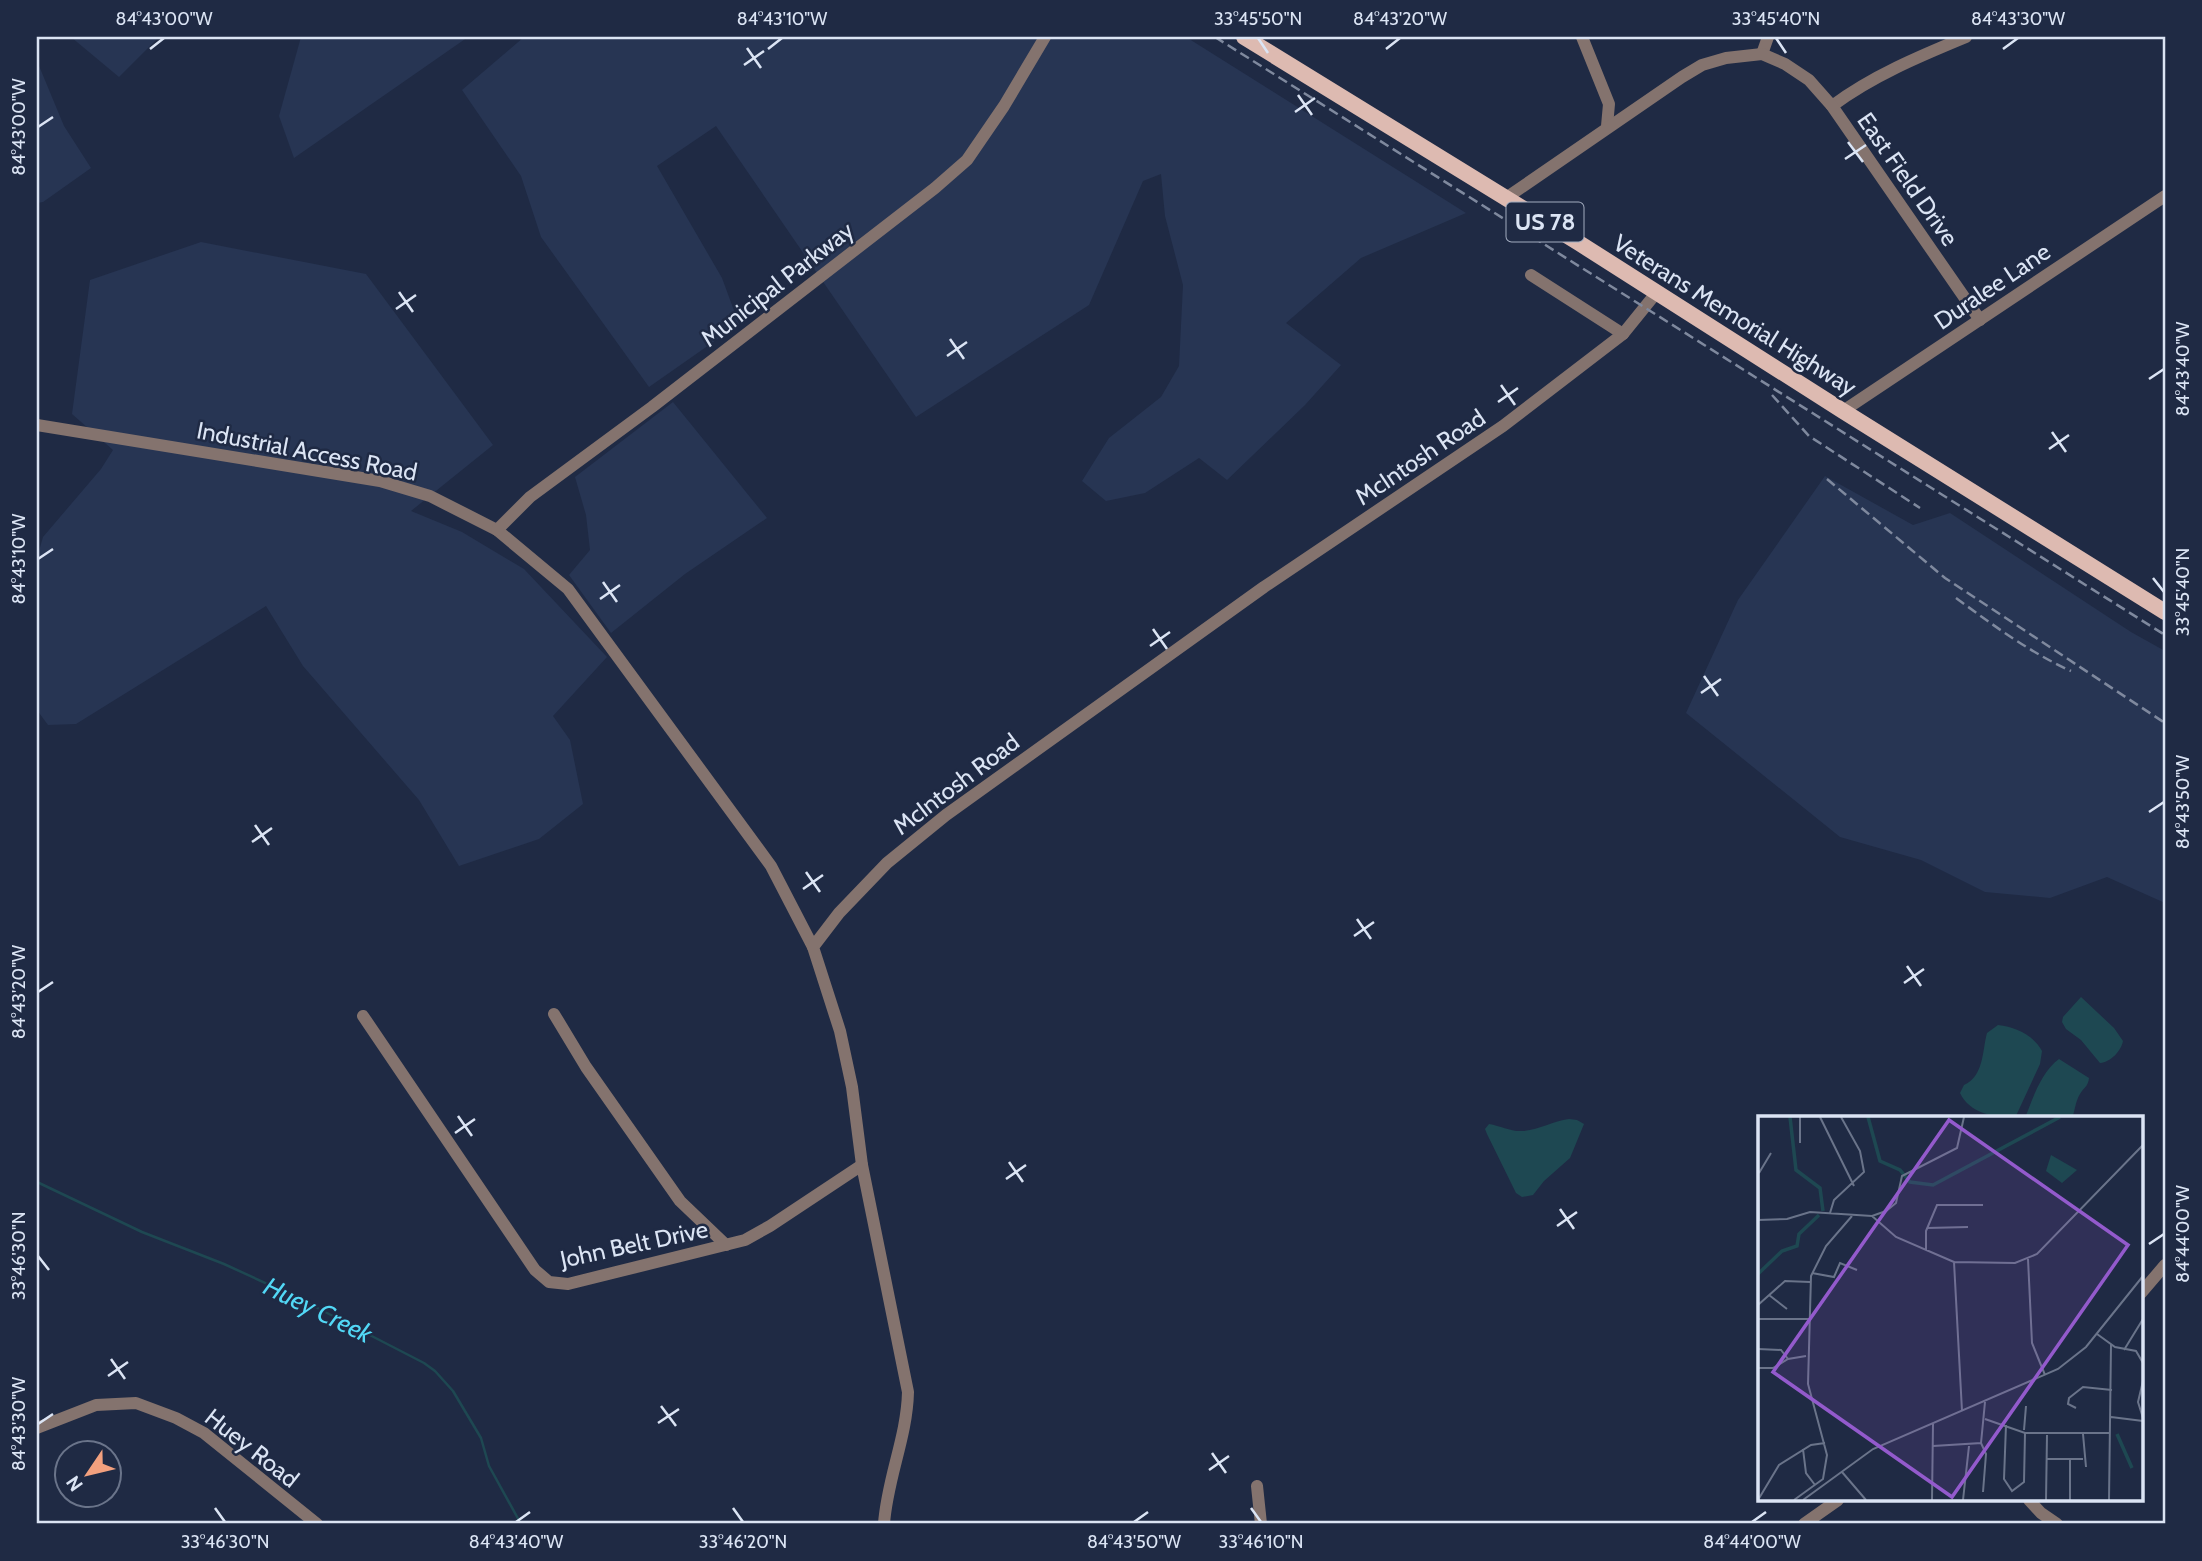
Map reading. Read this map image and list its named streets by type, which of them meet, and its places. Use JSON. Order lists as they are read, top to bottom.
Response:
{
  "streets": {
    "main road": ["US 78", "Veterans Memorial Highway"],
    "street": [
      "East Field Drive",
      "Municipal Parkway",
      "Duralee Lane",
      "Industrial Access Road",
      "McIntosh Road",
      "John Belt Drive",
      "Huey Road"
    ]
  },
  "crossings": [
    ["East Field Drive", "Duralee Lane"],
    ["Municipal Parkway", "Industrial Access Road"],
    ["Duralee Lane", "Veterans Memorial Highway"],
    ["Veterans Memorial Highway", "McIntosh Road"],
    ["Industrial Access Road", "McIntosh Road"]
  ],
  "water": ["Huey Creek"],
  "north": "bottom left",
  "coordinates": [
    "84°43'00\"W",
    "84°43'10\"W",
    "33°45'50\"N",
    "84°43'20\"W",
    "33°45'40\"N",
    "84°43'30\"W",
    "84°43'40\"W",
    "84°43'50\"W",
    "84°44'00\"W",
    "33°46'30\"N",
    "33°46'20\"N",
    "33°46'10\"N"
  ]
}
